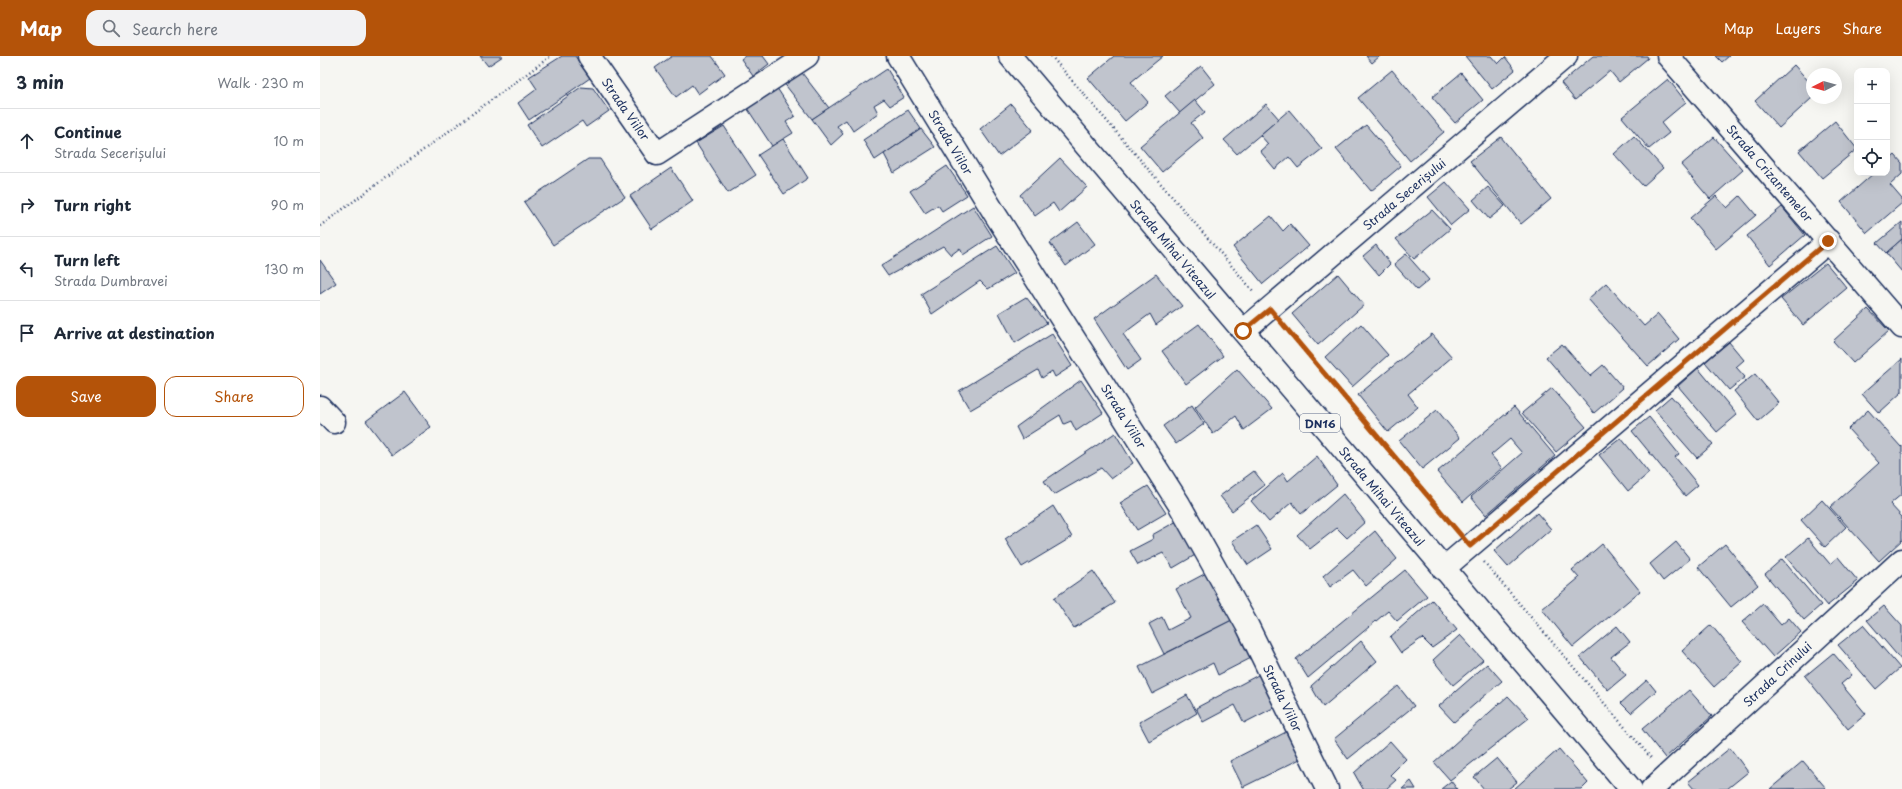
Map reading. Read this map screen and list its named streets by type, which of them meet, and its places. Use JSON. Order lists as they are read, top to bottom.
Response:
{
  "streets": {
    "main road": [
      "Strada Viilor",
      "Strada Crizantemelor",
      "Strada Secerișului",
      "Strada Mihai Viteazul",
      "DN16",
      "Strada Crinului"
    ]
  },
  "crossings": [
    ["Strada Secerișului", "Strada Mihai Viteazul"]
  ],
  "north": "left",
  "page": {
    "header": "Map",
    "search": "Search here",
    "nav": ["Map", "Layers", "Share"],
    "heading": ["3 min", "Walk · 230 m"],
    "map_buttons": ["+", "−"],
    "list": [
      ["Continue", "Strada Secerișului", "10 m"],
      ["Turn right", "90 m"],
      ["Turn left", "Strada Dumbravei", "130 m"],
      "Arrive at destination"
    ],
    "buttons": ["Save", "Share"]
  }
}
